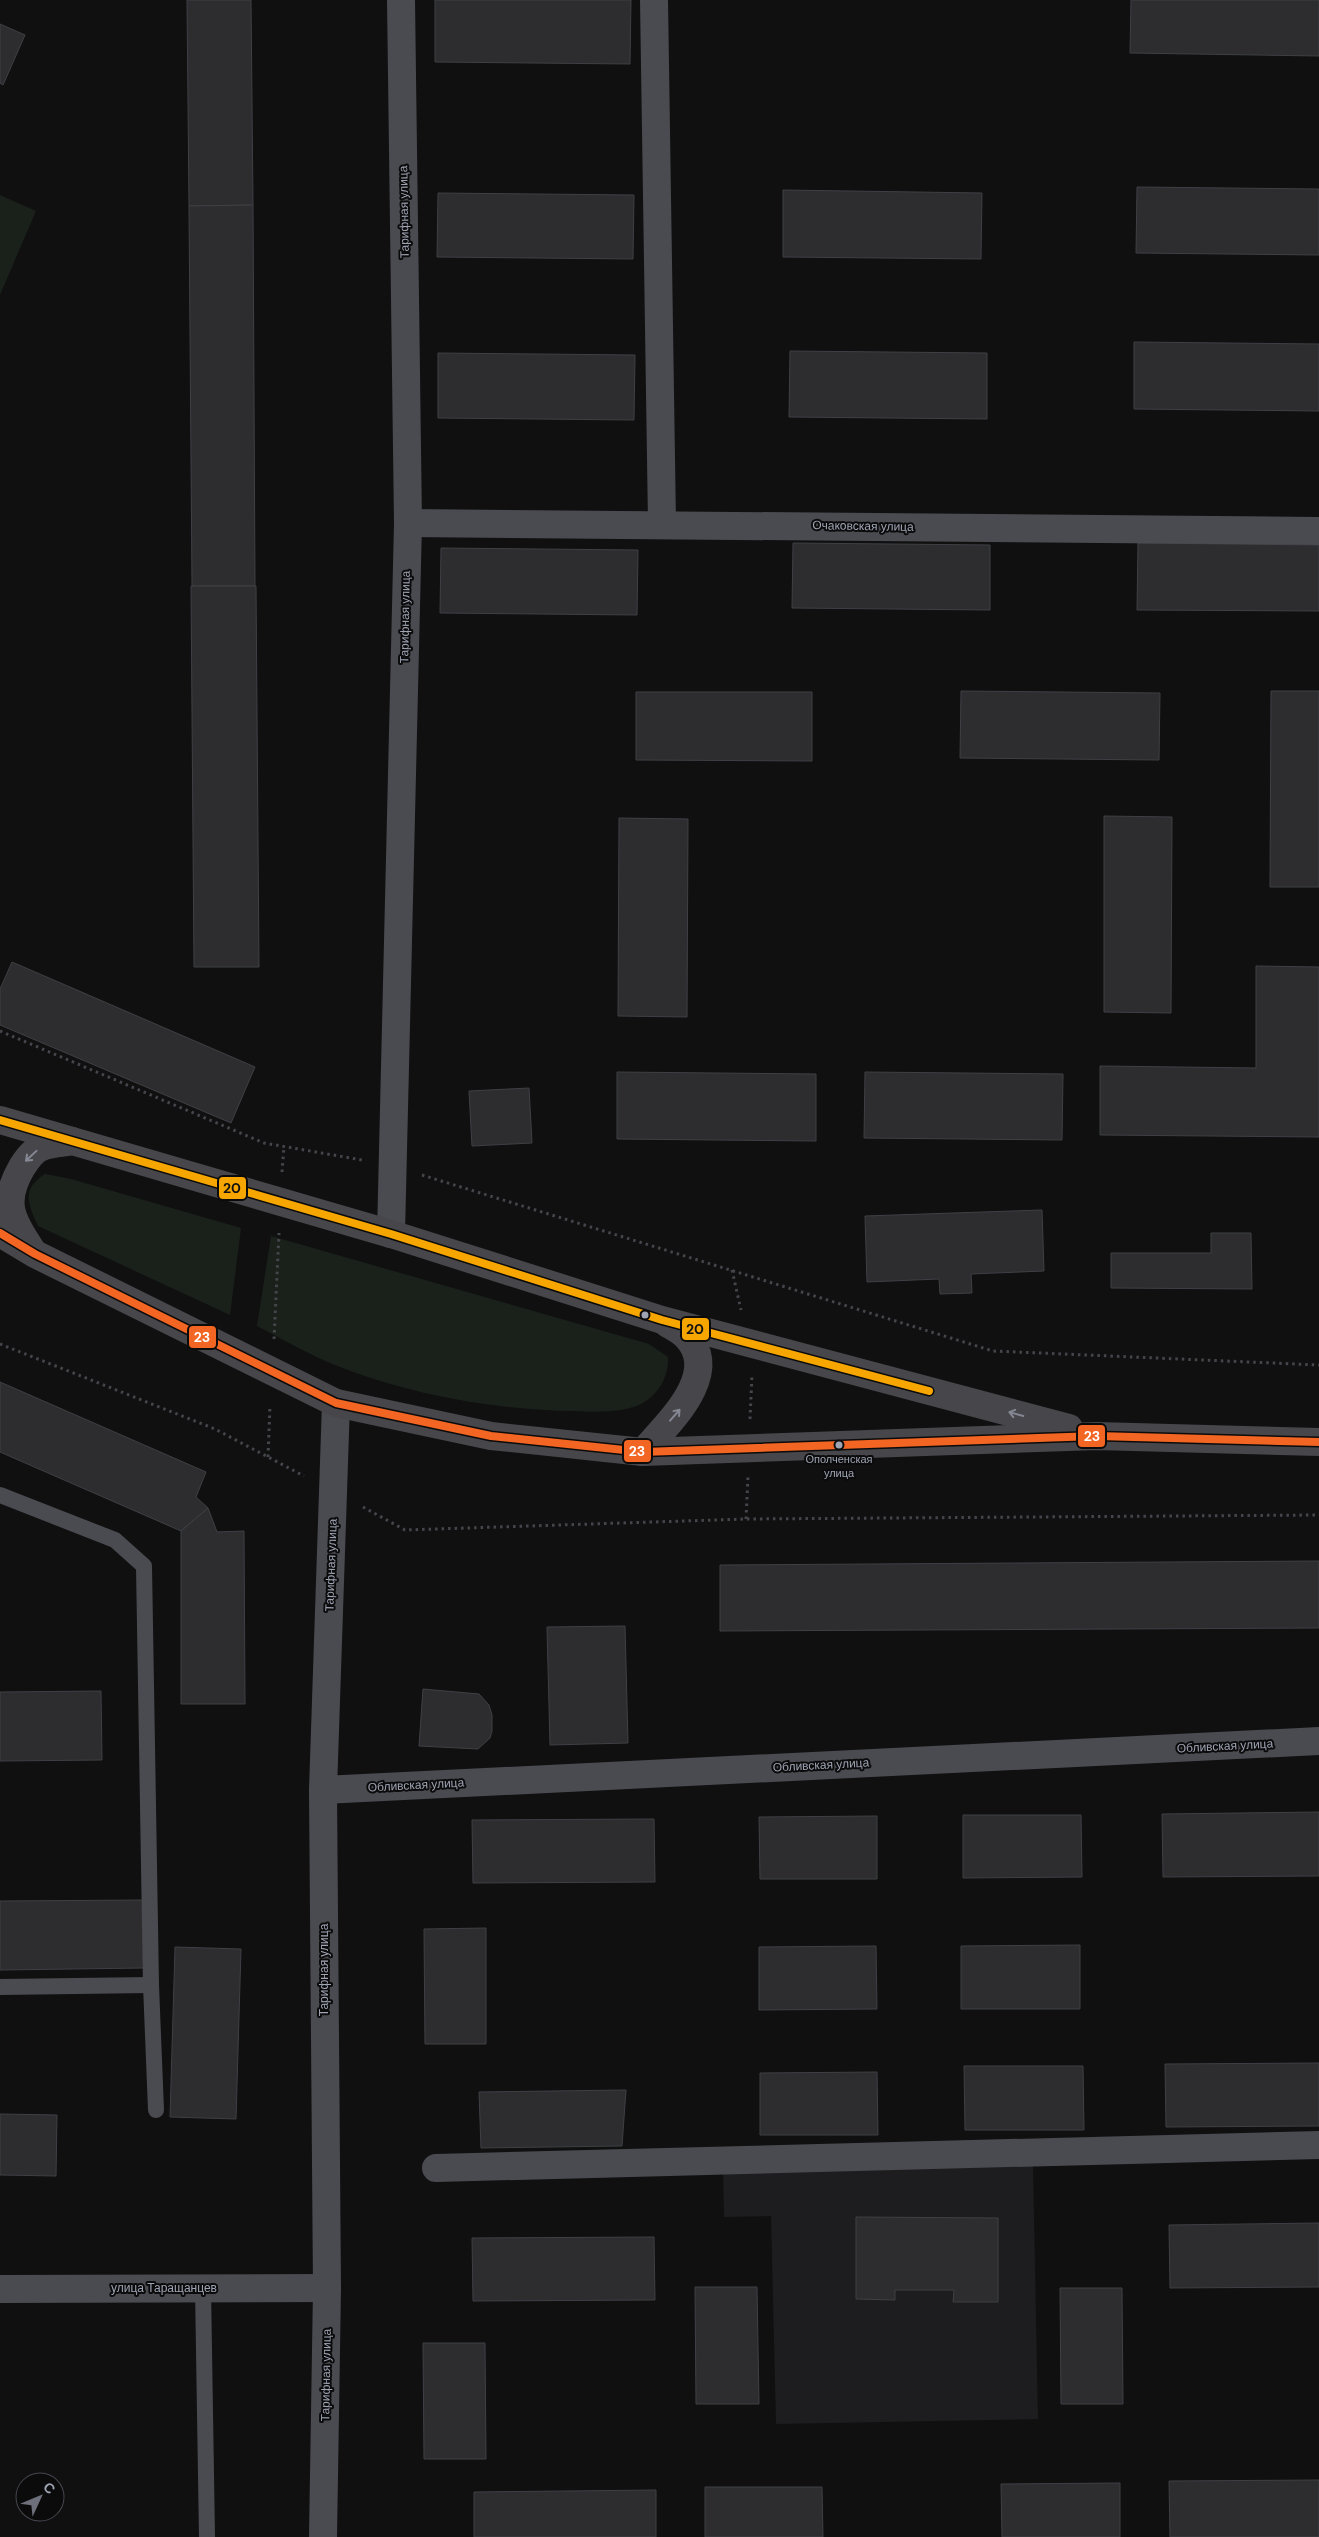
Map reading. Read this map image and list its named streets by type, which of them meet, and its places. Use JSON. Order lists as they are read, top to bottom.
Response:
{
  "streets": {
    "street": [
      "Тарифная улица",
      "Очаковская улица",
      "Обливская улица",
      "улица Таращанцев"
    ]
  },
  "crossings": [
    ["Тарифная улица", "Очаковская улица"],
    ["Тарифная улица", "Обливская улица"],
    ["Тарифная улица", "улица Таращанцев"]
  ],
  "places": ["Ополченская улица"],
  "lines": ["transit line 20", "transit line 23"],
  "north": "top right"
}
